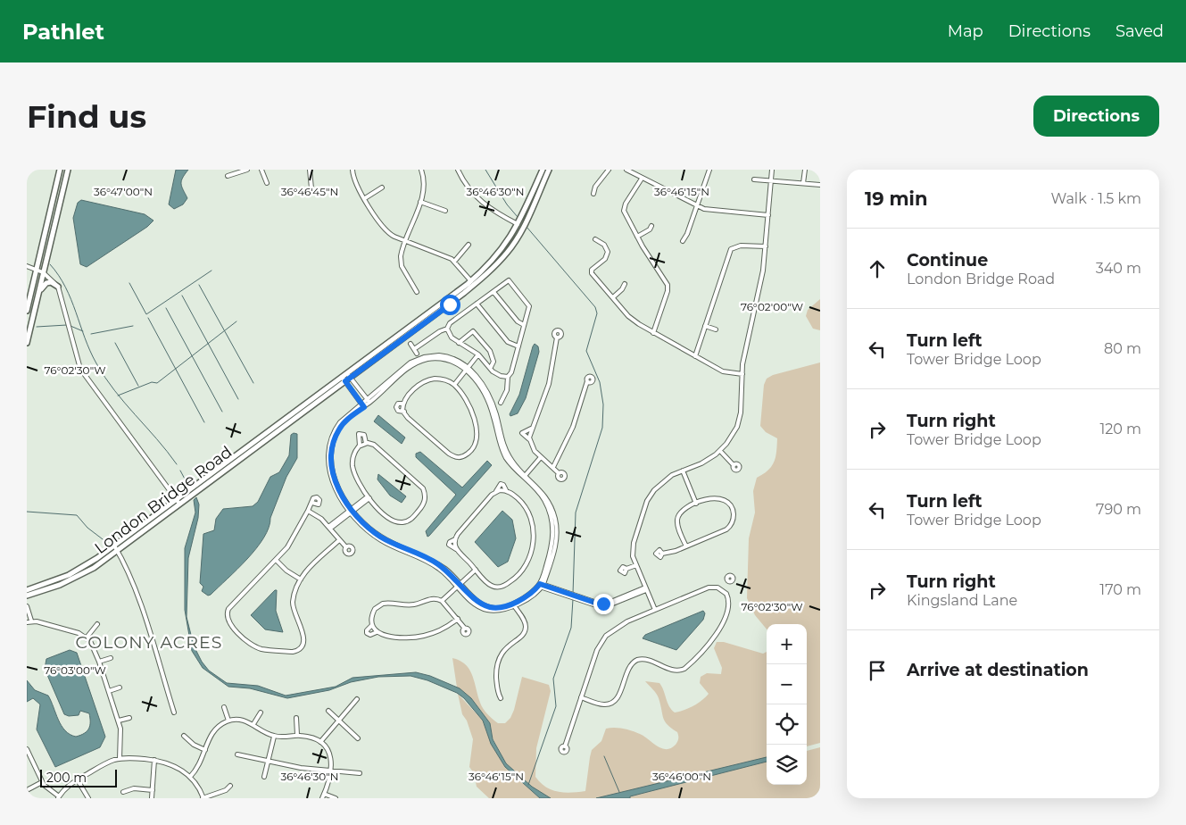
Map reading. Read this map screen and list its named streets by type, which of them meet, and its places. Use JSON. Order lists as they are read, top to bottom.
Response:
{
  "streets": {
    "main road": ["London Bridge Road"]
  },
  "districts": ["COLONY ACRES"],
  "scale_bar": "200 m",
  "page": {
    "header": "Pathlet",
    "nav": ["Map", "Directions", "Saved"],
    "buttons": "Directions",
    "title": "Find us",
    "heading": ["19 min", "Walk · 1.5 km"],
    "list": [
      ["Continue", "London Bridge Road", "340 m"],
      ["Turn left", "Tower Bridge Loop", "80 m"],
      ["Turn right", "Tower Bridge Loop", "120 m"],
      ["Turn left", "Tower Bridge Loop", "790 m"],
      ["Turn right", "Kingsland Lane", "170 m"],
      "Arrive at destination"
    ],
    "map_buttons": ["+", "−"],
    "scale": "200 m"
  },
  "coordinates": [
    "36°47'00\"N",
    "36°46'45\"N",
    "36°46'30\"N",
    "36°46'15\"N",
    "76°02'00\"W",
    "76°02'30\"W",
    "76°03'00\"W",
    "36°46'00\"N"
  ]
}
